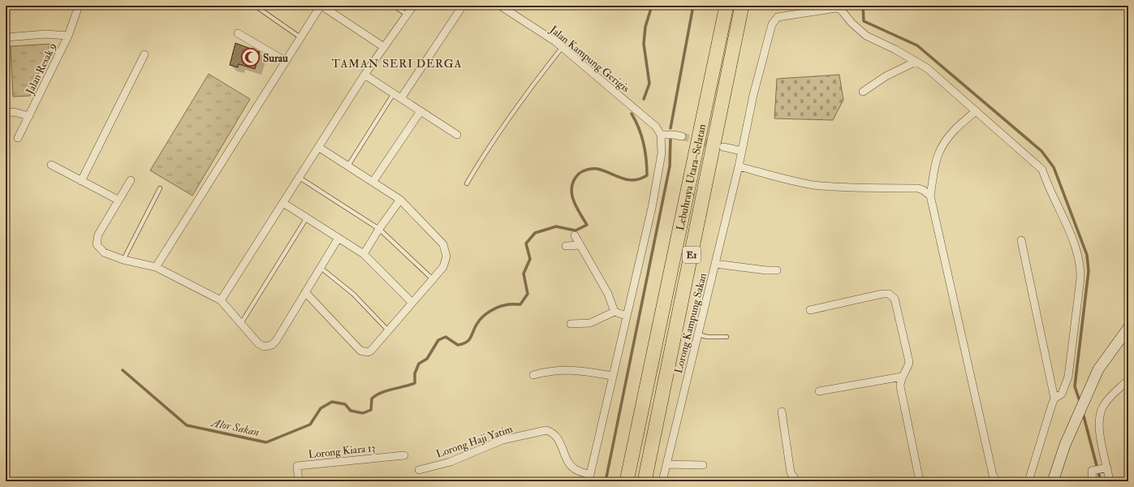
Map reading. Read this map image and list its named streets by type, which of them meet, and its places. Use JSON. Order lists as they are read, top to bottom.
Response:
{
  "streets": {
    "highway": ["Lebuhraya Utara–Selatan", "E1"],
    "street": [
      "Jalan Kampung Gerigis",
      "Jalan Resak 9",
      "Lorong Kampung Sakan",
      "Lorong Haji Yatim",
      "Lorong Kiara 13"
    ]
  },
  "districts": ["TAMAN SERI DERGA"],
  "water": ["Alor Sakan"],
  "places": {
    "mosque": ["Surau"]
  }
}
